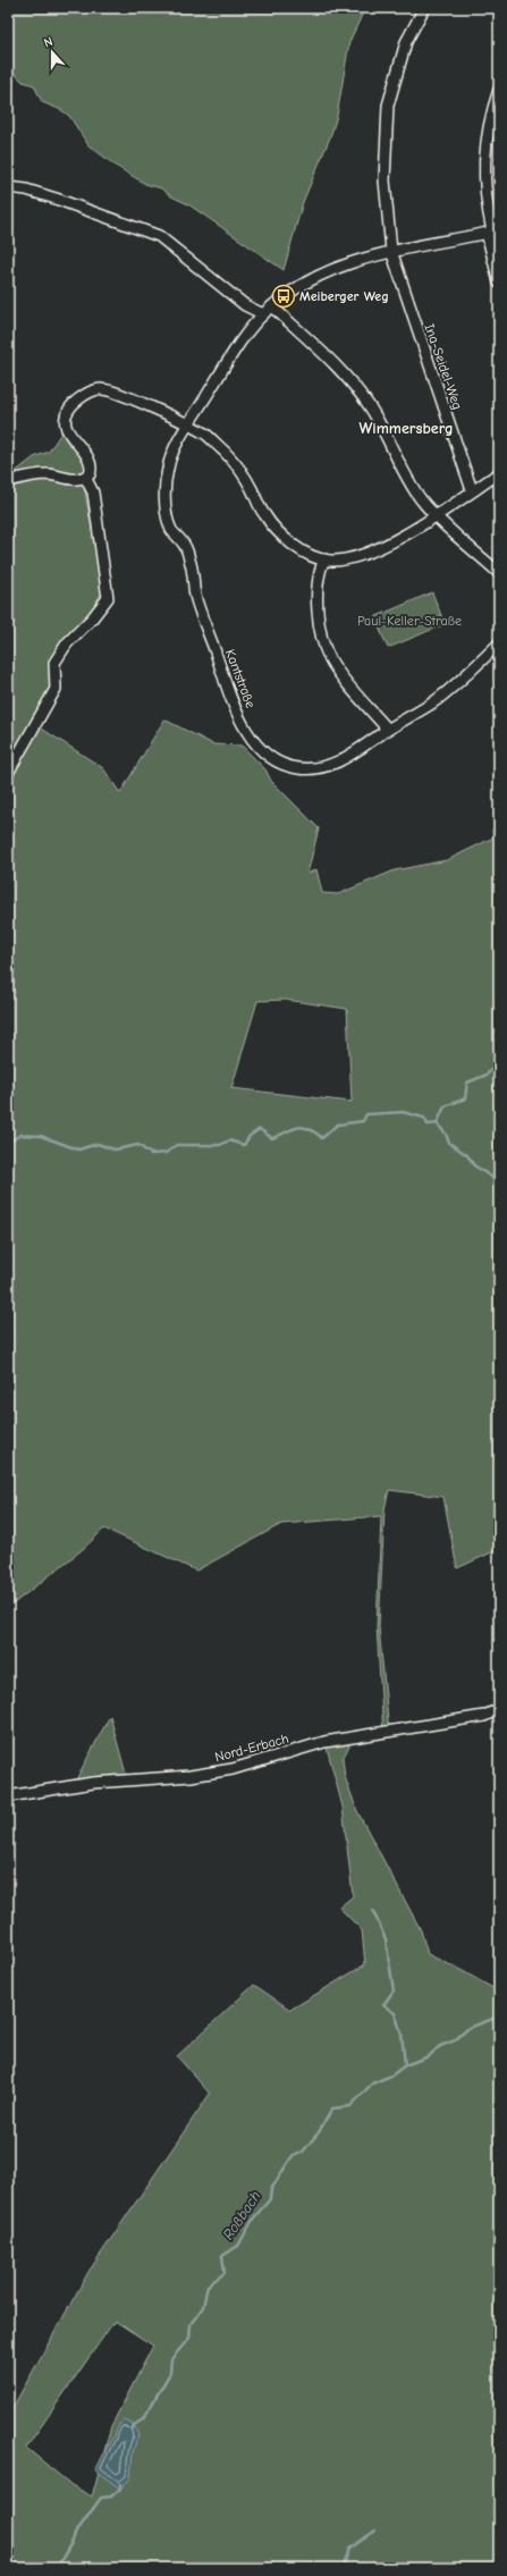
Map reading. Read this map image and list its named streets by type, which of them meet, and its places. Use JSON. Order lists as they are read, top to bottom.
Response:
{
  "streets": {
    "street": ["Ina-Seidel-Weg", "Kantstraße", "Nord-Erbach"]
  },
  "crossings": [
    ["Ina-Seidel-Weg", "Kantstraße"]
  ],
  "districts": ["Wimmersberg"],
  "water": ["Roßbach"],
  "parks": ["Paul-Keller-Straße"],
  "places": {
    "bus stop": ["Meiberger Weg"]
  },
  "north": "top"
}
